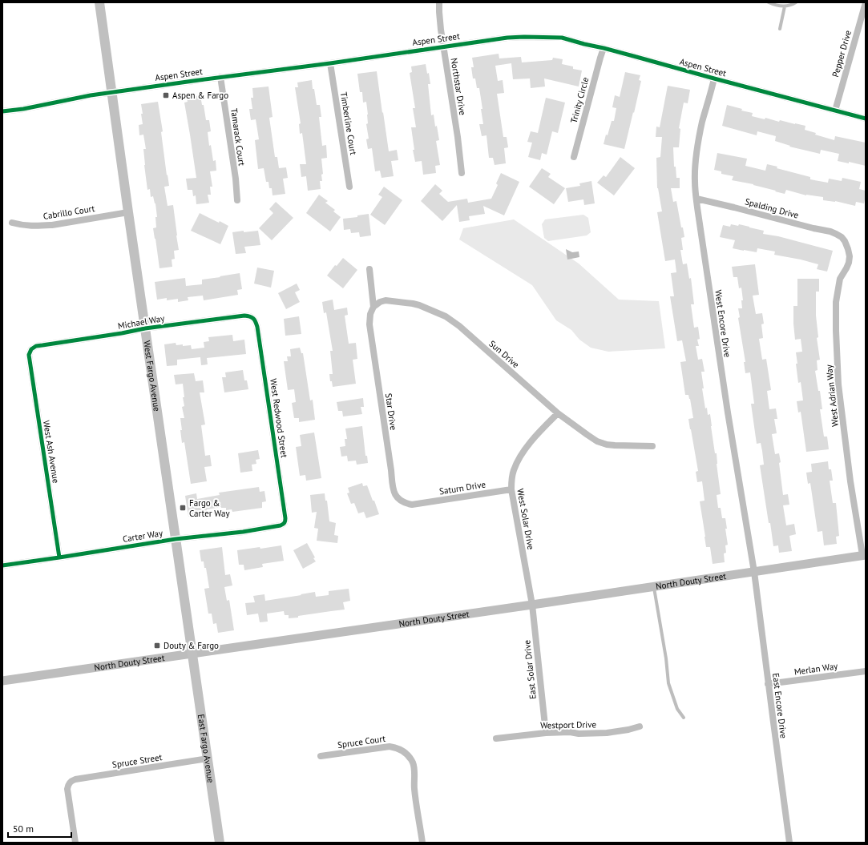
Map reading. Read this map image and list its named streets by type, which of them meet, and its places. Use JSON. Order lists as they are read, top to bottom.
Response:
{
  "streets": {
    "main road": ["West Fargo Avenue", "East Fargo Avenue"],
    "street": [
      "Aspen Street",
      "Pepper Drive",
      "Northstar Drive",
      "Trinity Circle",
      "Timberline Court",
      "Tamarack Court",
      "Spalding Drive",
      "Cabrillo Court",
      "Michael Way",
      "West Encore Drive",
      "Sun Drive",
      "West Adrian Way",
      "Star Drive",
      "West Redwood Street",
      "West Ash Avenue",
      "Saturn Drive",
      "West Solar Drive",
      "Carter Way",
      "North Douty Street",
      "Merlan Way",
      "East Solar Drive",
      "East Encore Drive",
      "Westport Drive",
      "Spruce Court",
      "Spruce Street"
    ]
  },
  "crossings": [
    ["Aspen Street", "Pepper Drive"],
    ["Aspen Street", "Northstar Drive"],
    ["Aspen Street", "Trinity Circle"],
    ["Aspen Street", "Timberline Court"],
    ["Aspen Street", "Tamarack Court"],
    ["Aspen Street", "West Encore Drive"],
    ["Aspen Street", "West Fargo Avenue"],
    ["Spalding Drive", "West Encore Drive"],
    ["Spalding Drive", "West Adrian Way"],
    ["Cabrillo Court", "West Fargo Avenue"],
    ["Michael Way", "West Fargo Avenue"],
    ["Michael Way", "West Redwood Street"],
    ["Michael Way", "West Ash Avenue"],
    ["West Encore Drive", "North Douty Street"],
    ["West Encore Drive", "East Encore Drive"],
    ["Sun Drive", "Star Drive"],
    ["Sun Drive", "West Solar Drive"],
    ["West Fargo Avenue", "Carter Way"],
    ["West Fargo Avenue", "North Douty Street"],
    ["West Fargo Avenue", "East Fargo Avenue"],
    ["West Adrian Way", "North Douty Street"],
    ["Star Drive", "Saturn Drive"],
    ["West Redwood Street", "Carter Way"],
    ["West Ash Avenue", "Carter Way"],
    ["Saturn Drive", "West Solar Drive"],
    ["West Solar Drive", "North Douty Street"],
    ["West Solar Drive", "East Solar Drive"],
    ["North Douty Street", "East Solar Drive"],
    ["North Douty Street", "East Encore Drive"],
    ["North Douty Street", "East Fargo Avenue"],
    ["Merlan Way", "East Encore Drive"],
    ["East Solar Drive", "Westport Drive"],
    ["East Fargo Avenue", "Spruce Street"]
  ],
  "places": {
    "transit": ["Aspen & Fargo", "Fargo & Carter Way", "Douty & Fargo"]
  },
  "scale_bar": "50 m"
}
